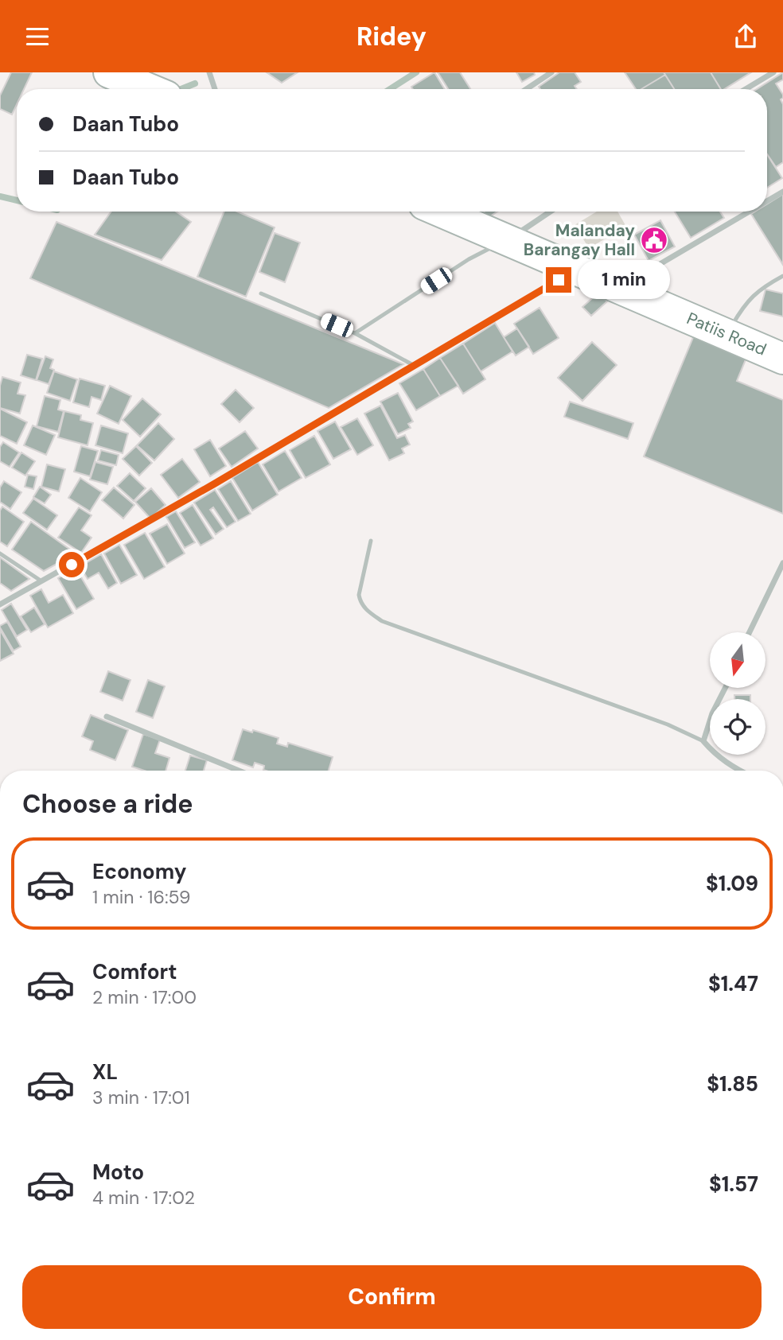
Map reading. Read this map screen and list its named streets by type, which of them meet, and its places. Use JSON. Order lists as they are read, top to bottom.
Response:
{
  "streets": {
    "street": ["Patiis Road"]
  },
  "places": {
    "public building": ["Malanday Barangay Hall"]
  },
  "north": "bottom",
  "page": {
    "header": "Ridey",
    "banner": ["Daan Tubo", "Daan Tubo"],
    "bubble": "1 min",
    "heading": "Choose a ride",
    "list": [
      {
        "name": "Economy",
        "note": "1 min · 16:59",
        "value": "$1.09"
      },
      {
        "name": "Comfort",
        "note": "2 min · 17:00",
        "value": "$1.47"
      },
      {
        "name": "XL",
        "note": "3 min · 17:01",
        "value": "$1.85"
      },
      {
        "name": "Moto",
        "note": "4 min · 17:02",
        "value": "$1.57"
      }
    ],
    "buttons": "Confirm"
  }
}
